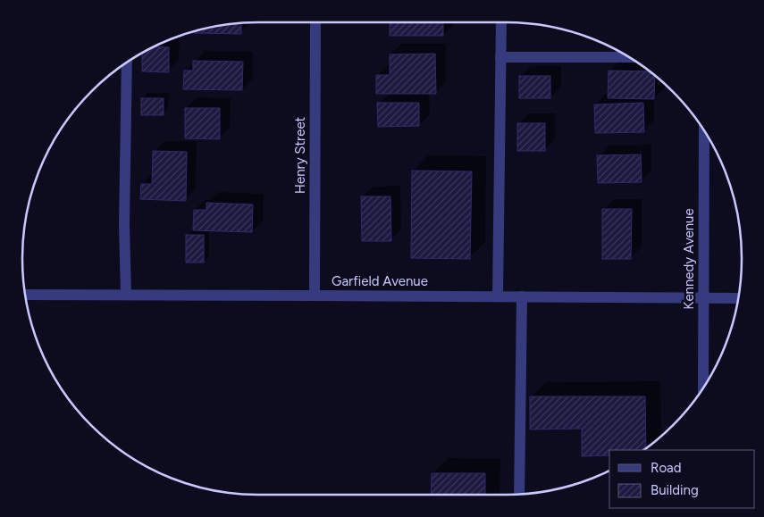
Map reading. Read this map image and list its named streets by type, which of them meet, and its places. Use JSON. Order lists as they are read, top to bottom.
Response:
{
  "streets": {
    "street": ["Henry Street", "Kennedy Avenue", "Garfield Avenue"]
  },
  "crossings": [
    ["Henry Street", "Garfield Avenue"],
    ["Kennedy Avenue", "Garfield Avenue"]
  ],
  "legend": ["Road", "Building"]
}
